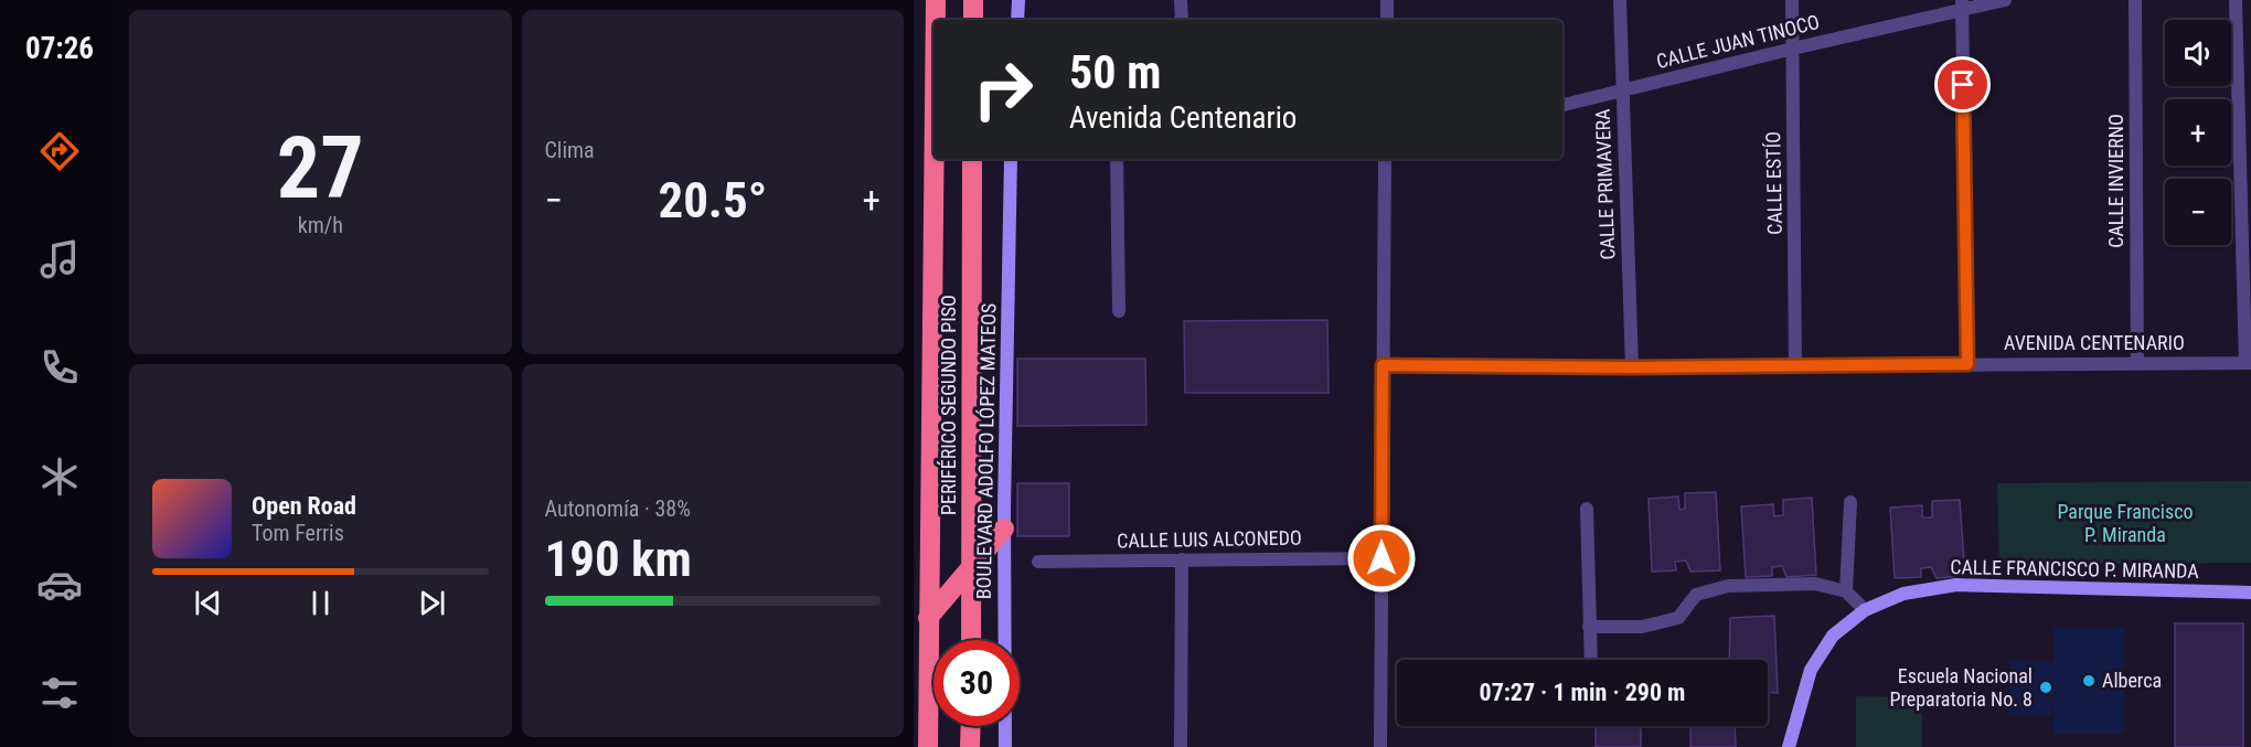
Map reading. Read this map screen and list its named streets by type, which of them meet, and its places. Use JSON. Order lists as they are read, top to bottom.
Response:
{
  "streets": {
    "highway": ["PERIFÉRICO SEGUNDO PISO"],
    "main road": ["BOULEVARD ADOLFO LÓPEZ MATEOS", "CALLE FRANCISCO P. MIRANDA"],
    "street": [
      "CALLE JUAN TINOCO",
      "CALLE INVIERNO",
      "CALLE ESTÍO",
      "CALLE PRIMAVERA",
      "AVENIDA CENTENARIO",
      "CALLE LUIS ALCONEDO"
    ]
  },
  "crossings": [
    ["CALLE JUAN TINOCO", "CALLE ESTÍO"],
    ["CALLE JUAN TINOCO", "CALLE PRIMAVERA"],
    ["CALLE INVIERNO", "AVENIDA CENTENARIO"],
    ["CALLE ESTÍO", "AVENIDA CENTENARIO"],
    ["CALLE PRIMAVERA", "AVENIDA CENTENARIO"]
  ],
  "parks": ["Parque Francisco P. Miranda"],
  "places": ["Alberca", "Escuela Nacional Preparatoria No. 8"],
  "page": {
    "tabs": "07:26",
    "tile": [
      ["27", "km/h"],
      "Clima",
      ["Autonomía · 38%", "190 km"]
    ],
    "map_buttons": ["+", "−"],
    "turn": ["50 m", "Avenida Centenario"],
    "heat": ["−", "20.5°", "+"],
    "song": ["Open Road", "Tom Ferris"],
    "limit": "30",
    "trip": "07:27 · 1 min · 290 m"
  }
}
